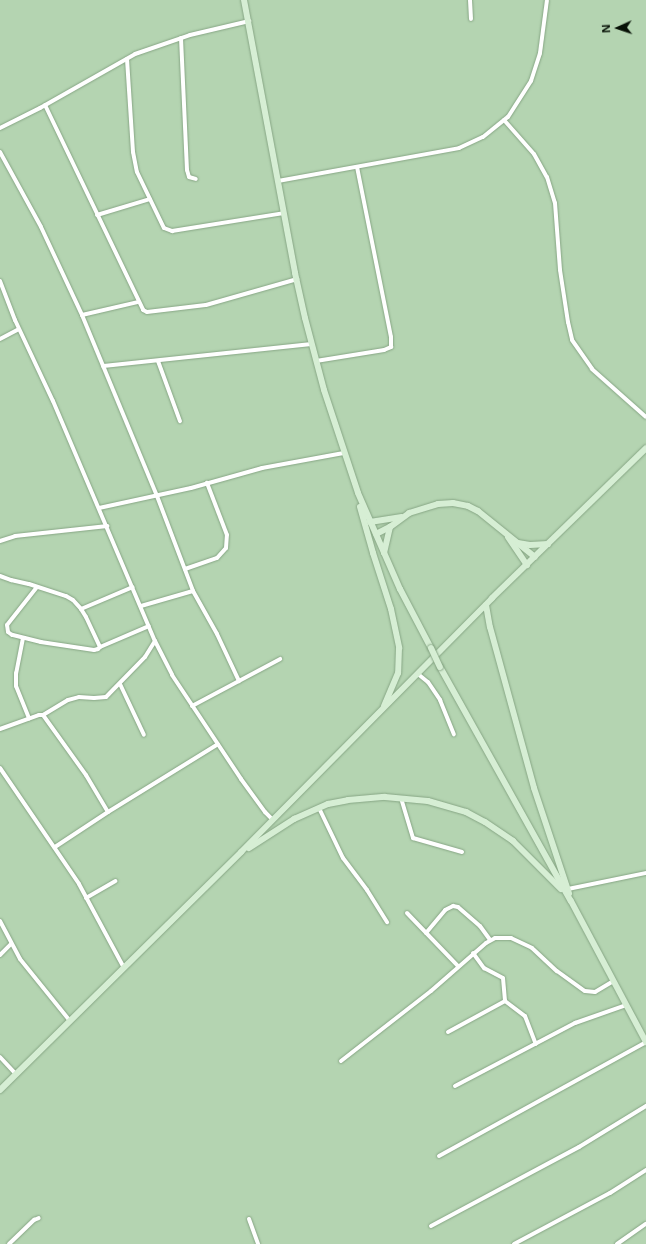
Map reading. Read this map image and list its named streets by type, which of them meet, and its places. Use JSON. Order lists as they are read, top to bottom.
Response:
{
  "north": "left"
}
